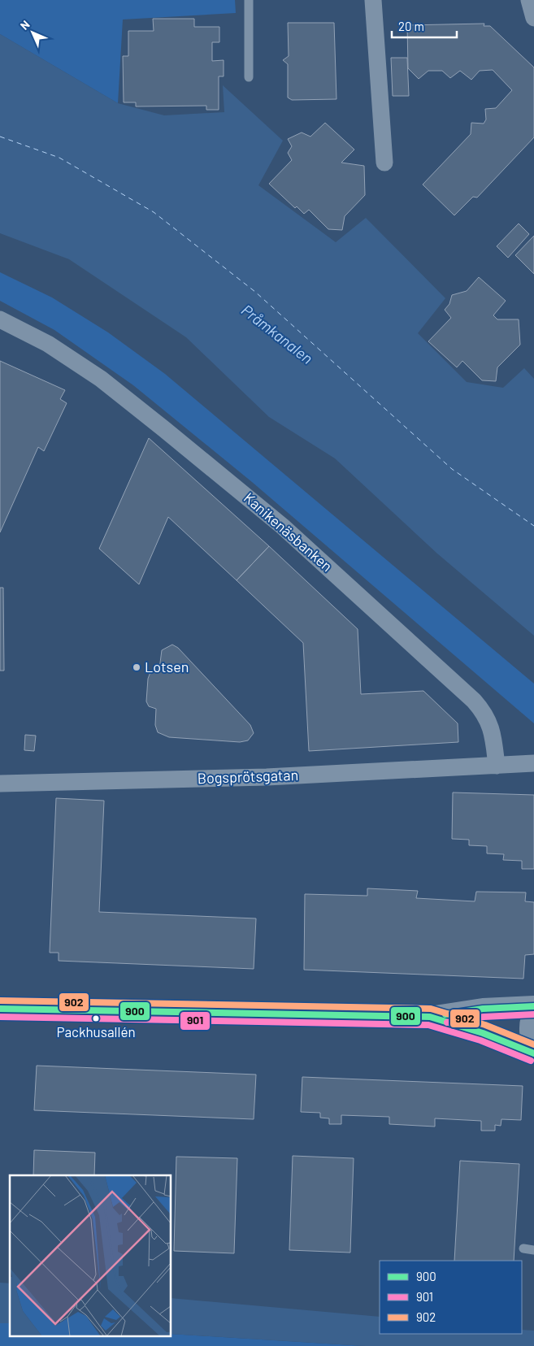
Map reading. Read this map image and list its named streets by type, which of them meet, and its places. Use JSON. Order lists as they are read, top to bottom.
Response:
{
  "streets": {
    "street": ["Kanikenäsbanken", "Bogsprötsgatan"]
  },
  "crossings": [
    ["Kanikenäsbanken", "Bogsprötsgatan"]
  ],
  "water": ["Pråmkanalen"],
  "places": ["Lotsen", "Packhusallén"],
  "lines": ["transit line 902", "transit line 900", "transit line 901"],
  "legend": ["900", "901", "902"],
  "scale_bar": "20 m",
  "north": "top left"
}
